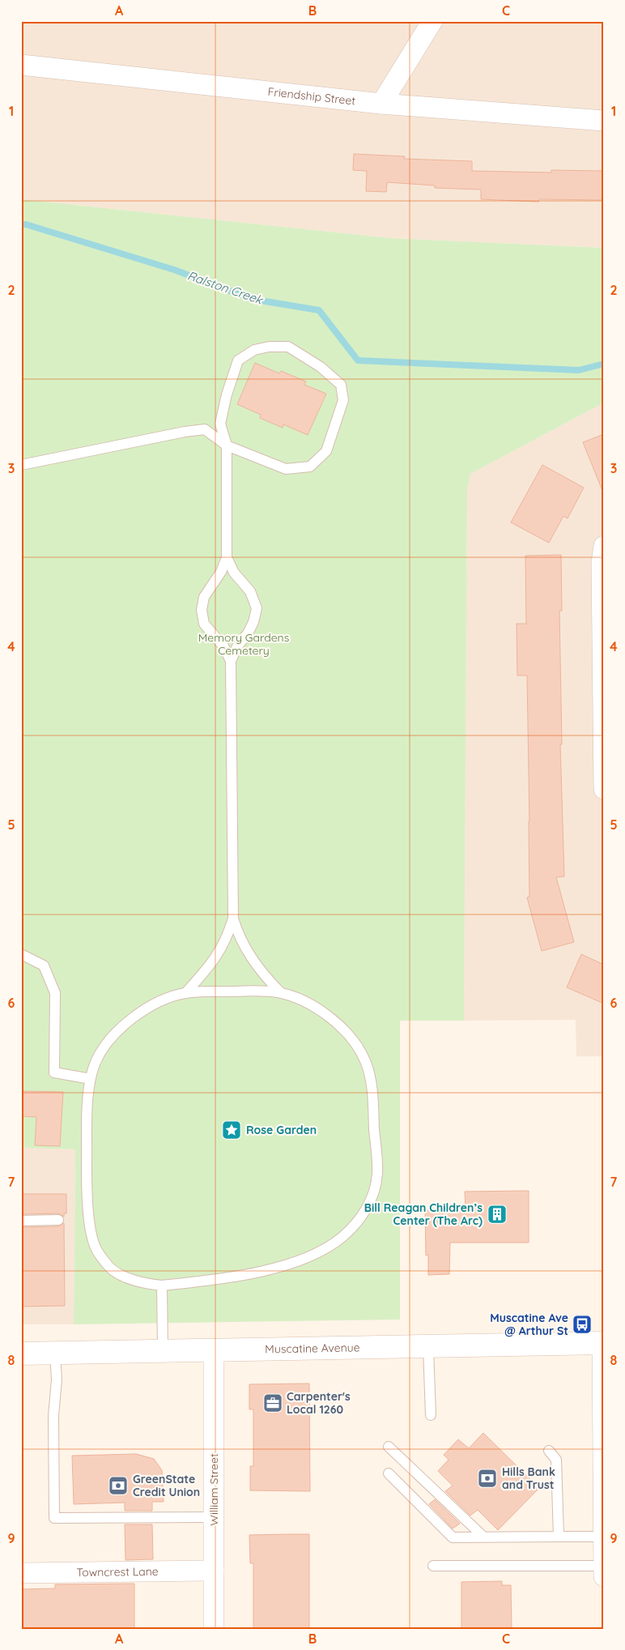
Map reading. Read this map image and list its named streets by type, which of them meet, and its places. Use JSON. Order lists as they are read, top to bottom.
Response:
{
  "streets": {
    "main road": ["Muscatine Avenue"],
    "street": ["Friendship Street", "William Street", "Towncrest Lane"]
  },
  "crossings": [
    ["Muscatine Avenue", "William Street"],
    ["William Street", "Towncrest Lane"]
  ],
  "water": ["Ralston Creek"],
  "parks": ["Memory Gardens Cemetery"],
  "places": {
    "place": ["Rose Garden"],
    "building": ["Bill Reagan Children’s Center (The Arc)"],
    "bus stop": ["Muscatine Ave @ Arthur St"],
    "office": ["Carpenter's Local 1260"],
    "bank": ["Hills Bank and Trust", "GreenState Credit Union"]
  },
  "grid": {
    "columns": ["A", "B", "C"],
    "rows": [
      "1",
      "2",
      "3",
      "4",
      "5",
      "6",
      "7",
      "8",
      "9"
    ]
  }
}
